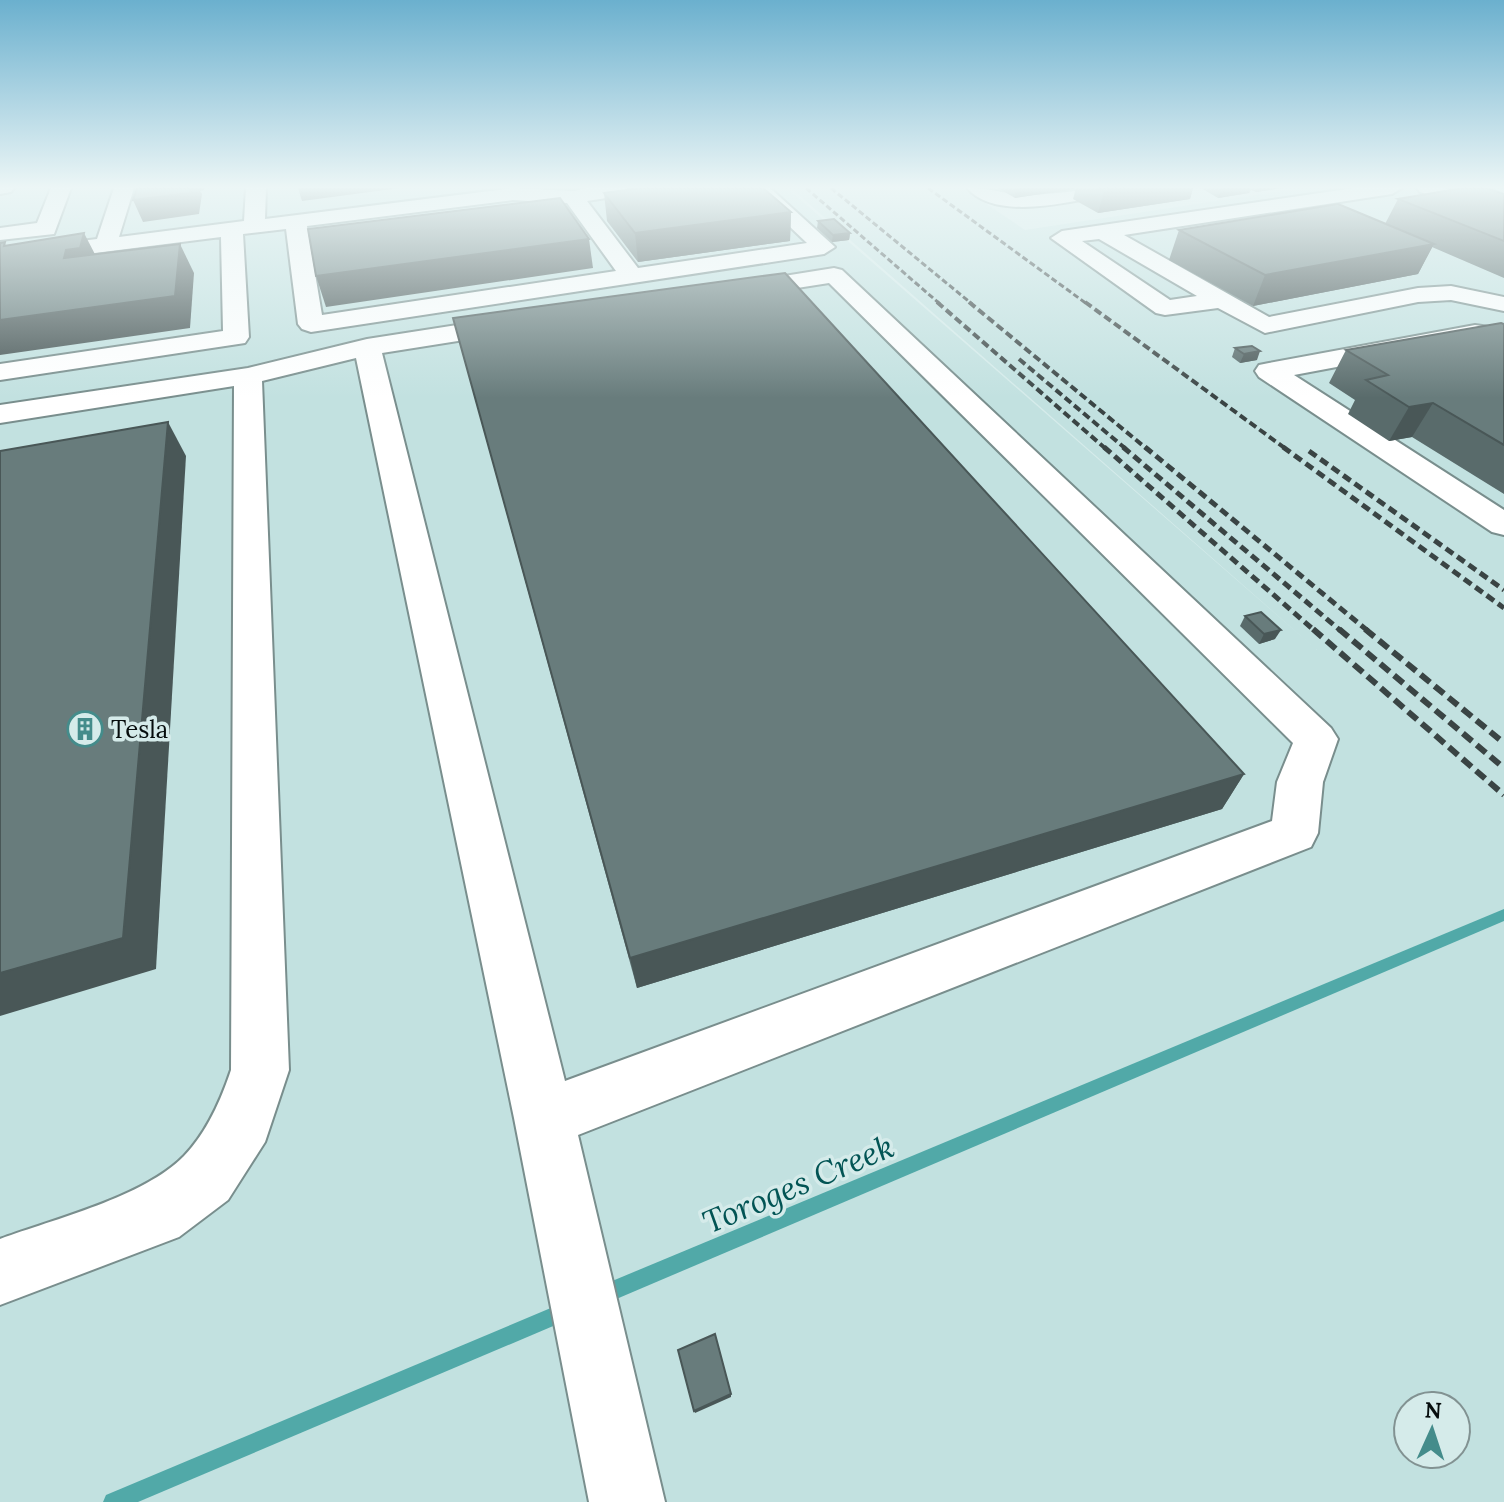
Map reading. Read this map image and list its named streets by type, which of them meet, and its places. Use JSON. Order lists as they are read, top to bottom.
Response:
{
  "water": ["Toroges Creek"],
  "places": {
    "building": ["Tesla"]
  },
  "north": "top"
}
